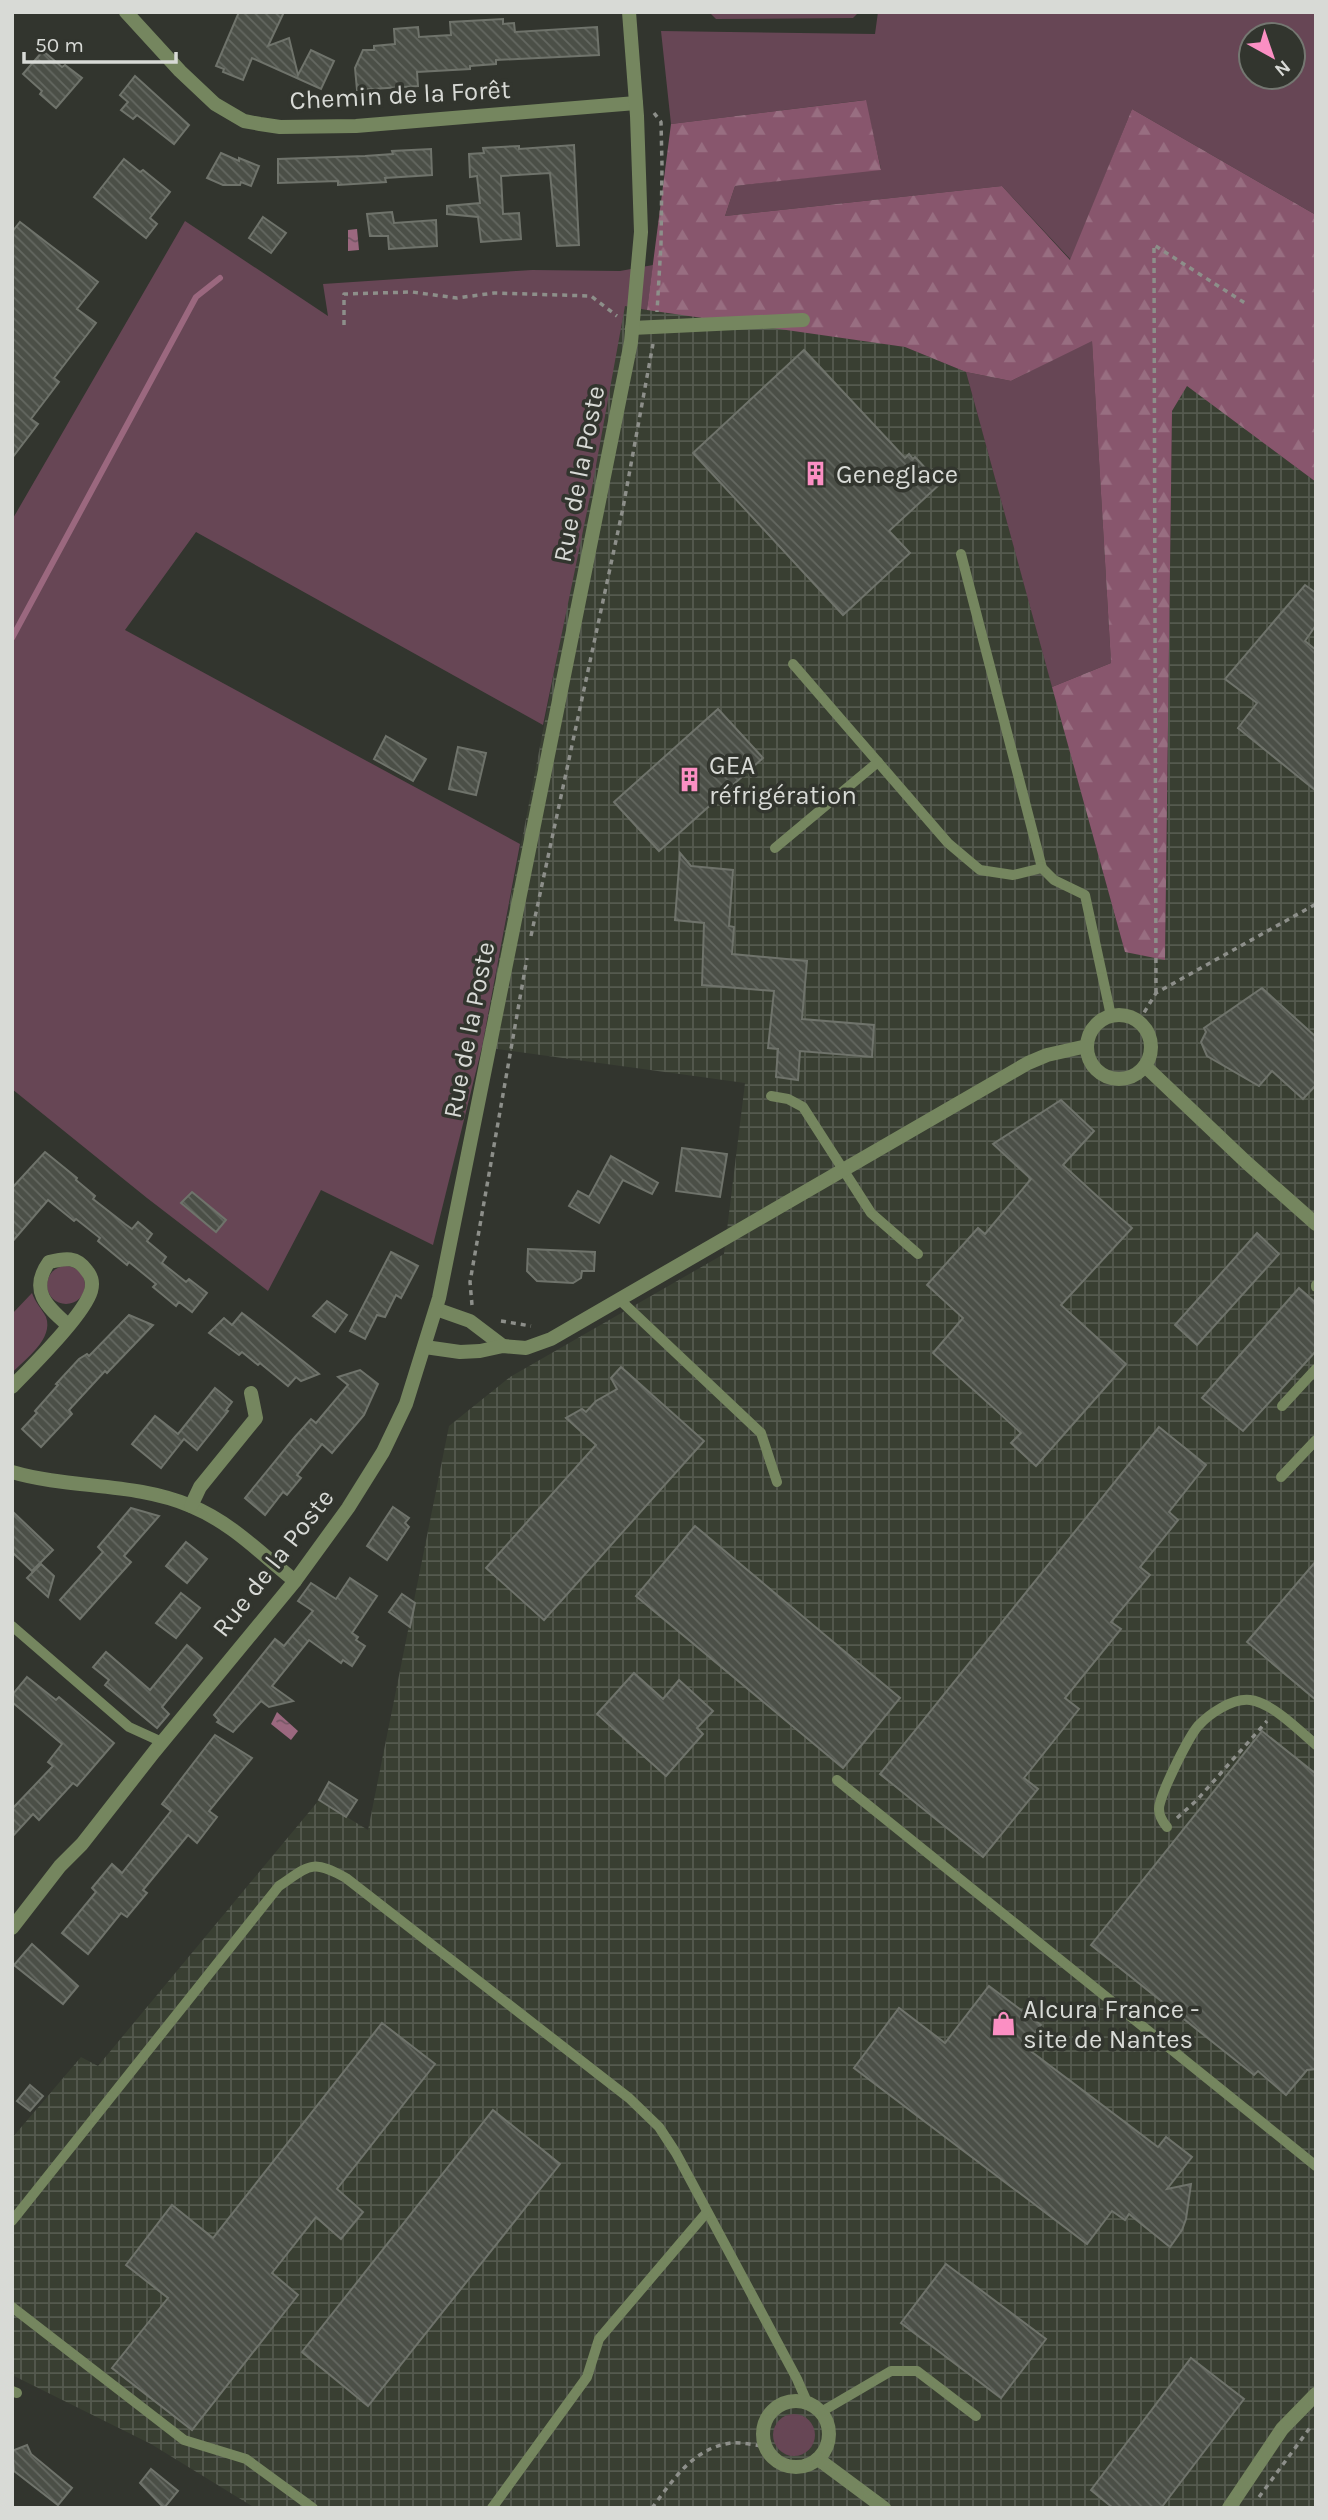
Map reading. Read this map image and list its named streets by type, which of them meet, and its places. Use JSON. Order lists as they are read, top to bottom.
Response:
{
  "streets": {
    "street": ["Chemin de la Forêt", "Rue de la Poste"]
  },
  "crossings": [
    ["Chemin de la Forêt", "Rue de la Poste"]
  ],
  "places": {
    "building": ["Geneglace", "GEA réfrigération"],
    "shop": ["Alcura France - site de Nantes"]
  },
  "scale_bar": "50 m",
  "north": "bottom right"
}
